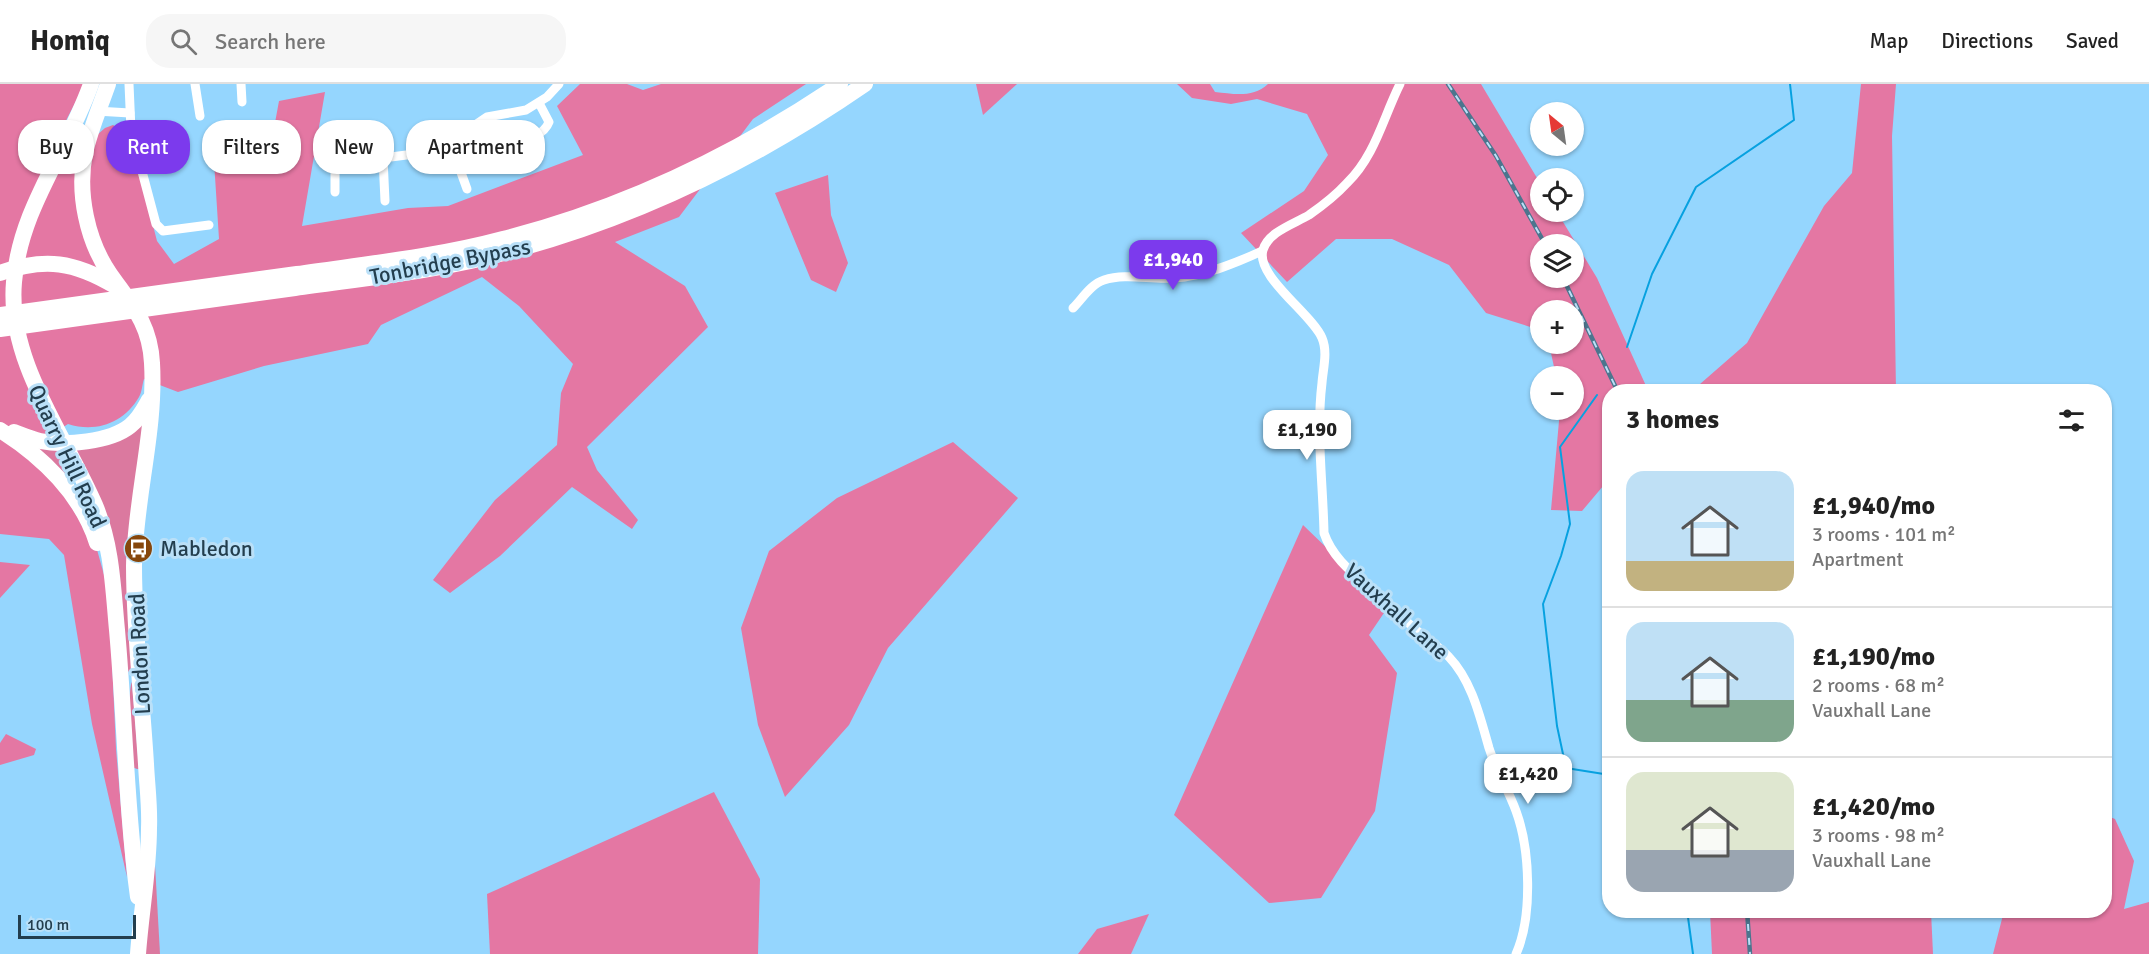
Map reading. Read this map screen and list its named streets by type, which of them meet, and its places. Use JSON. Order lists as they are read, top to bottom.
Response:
{
  "streets": {
    "highway": ["Tonbridge Bypass", "Quarry Hill Road", "London Road"],
    "street": ["Vauxhall Lane"]
  },
  "crossings": [
    ["Quarry Hill Road", "London Road"]
  ],
  "places": {
    "bus stop": ["Mabledon"]
  },
  "scale_bar": "100 m",
  "north": "top left",
  "page": {
    "header": "Homiq",
    "search": "Search here",
    "nav": ["Map", "Directions", "Saved"],
    "map_buttons": ["+", "−"],
    "chip": [
      "Buy",
      "Rent",
      "Filters",
      "New",
      "Apartment"
    ],
    "price": ["£1,940", "£1,190", "£1,420"],
    "heading": "3 homes",
    "list": [
      {
        "name": "£1,940/mo",
        "note": "3 rooms · 101 m² · Apartment"
      },
      {
        "name": "£1,190/mo",
        "note": "2 rooms · 68 m² · Vauxhall Lane"
      },
      {
        "name": "£1,420/mo",
        "note": "3 rooms · 98 m² · Vauxhall Lane"
      }
    ],
    "scale": "100 m"
  }
}
